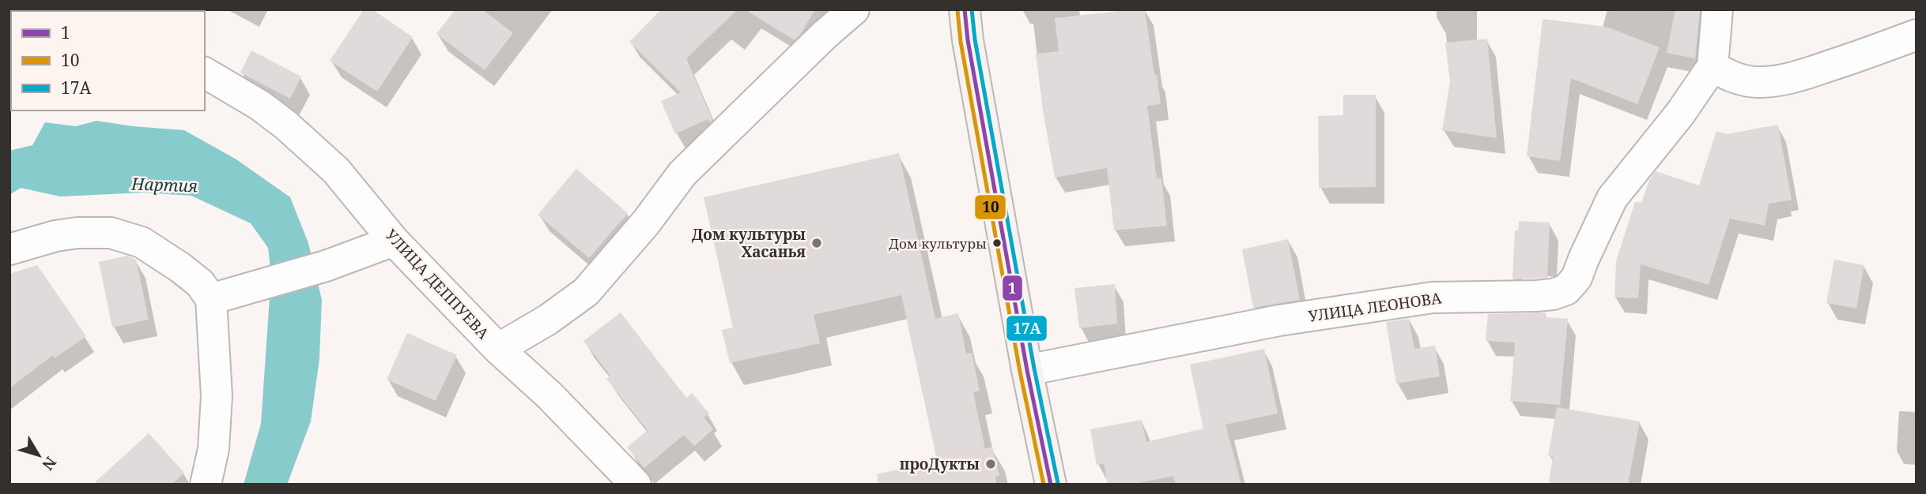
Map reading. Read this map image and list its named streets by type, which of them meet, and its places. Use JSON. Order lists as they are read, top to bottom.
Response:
{
  "streets": {
    "street": ["УЛИЦА ДЕППУЕВА", "УЛИЦА ЛЕОНОВА"]
  },
  "water": ["Нартия"],
  "places": ["Дом культуры Хасанья", "Дом культуры", "проДукты"],
  "lines": ["transit line 1", "transit line 17А", "transit line 10"],
  "legend": ["1", "10", "17А"],
  "north": "bottom right"
}
